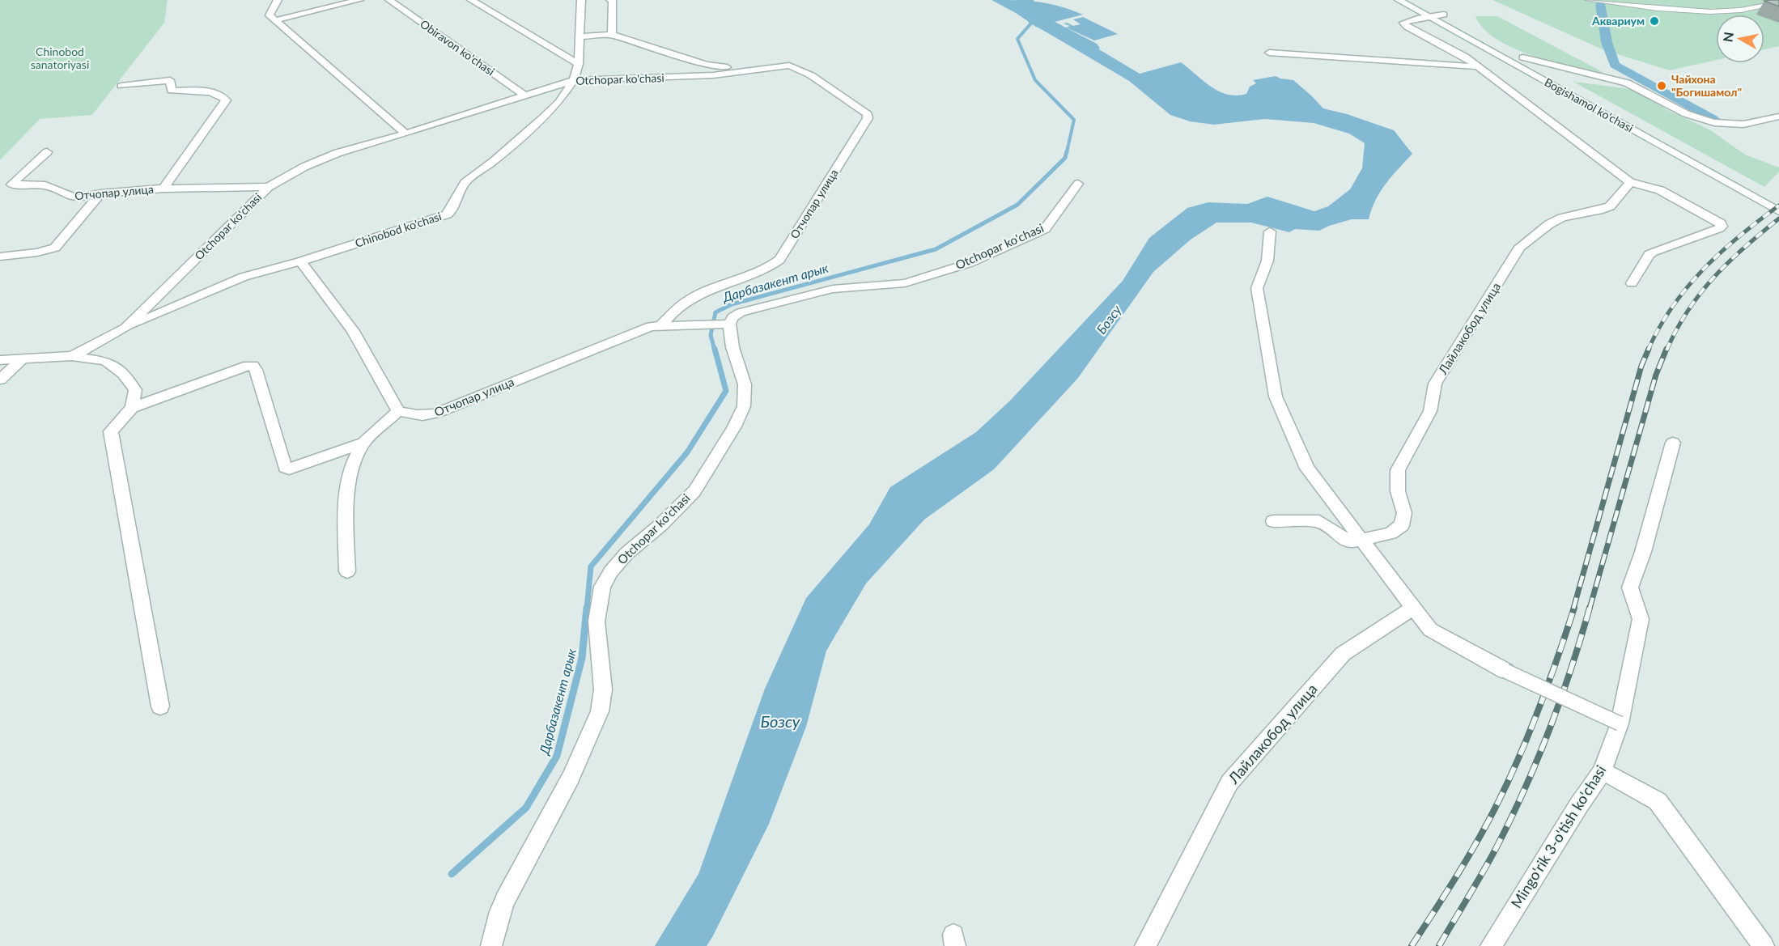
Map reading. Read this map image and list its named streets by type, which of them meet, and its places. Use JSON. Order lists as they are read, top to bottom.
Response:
{
  "streets": {
    "street": [
      "Obiravon ko'chasi",
      "Otchopar ko'chasi",
      "Bogishamol ko'chasi",
      "Отчопар улица",
      "Chinobod ko'chasi",
      "Лайлакобод улица",
      "Mingo'rik 3-o'tish ko'chasi"
    ]
  },
  "crossings": [
    ["Obiravon ko'chasi", "Otchopar ko'chasi"],
    ["Otchopar ko'chasi", "Отчопар улица"],
    ["Otchopar ko'chasi", "Chinobod ko'chasi"]
  ],
  "water": ["Дарбазакент арык", "Бозсу"],
  "parks": ["Chinobod sanatoriyasi"],
  "places": ["Аквариум", "Чайхона \"Богишамол\""],
  "north": "left"
}
